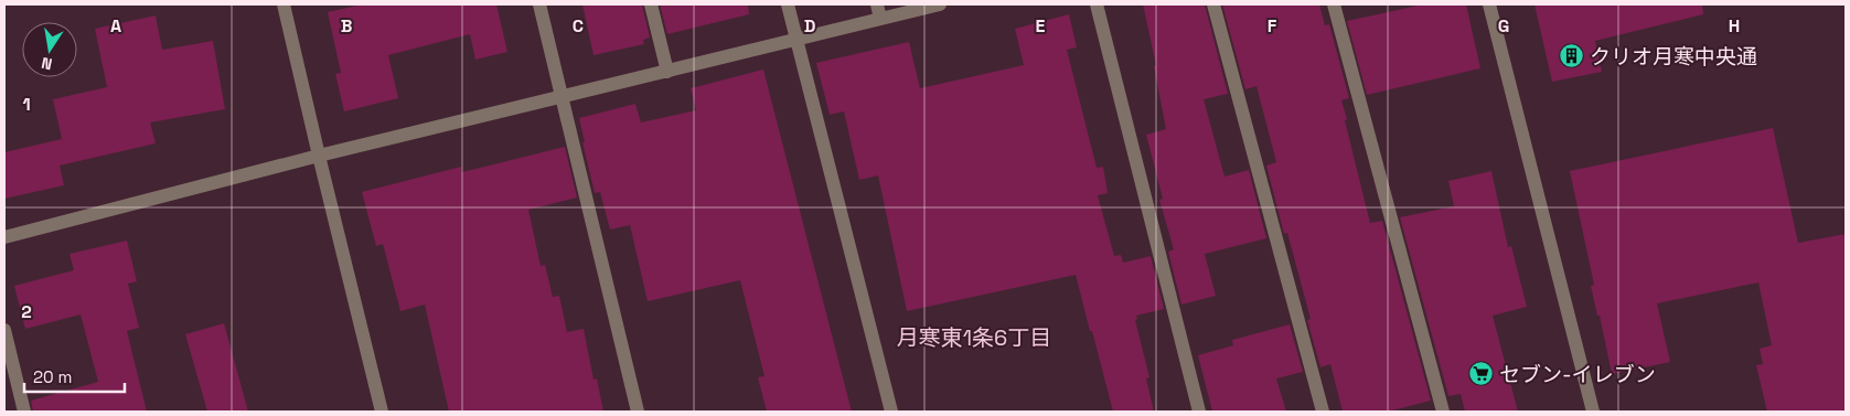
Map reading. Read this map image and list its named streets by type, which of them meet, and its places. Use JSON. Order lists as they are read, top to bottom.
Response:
{
  "districts": ["月寒東1条6丁目"],
  "places": {
    "building": ["クリオ月寒中央通"],
    "supermarket": ["セブン-イレブン"]
  },
  "scale_bar": "20 m",
  "north": "bottom",
  "grid": {
    "columns": [
      "A",
      "B",
      "C",
      "D",
      "E",
      "F",
      "G",
      "H"
    ],
    "rows": ["1", "2"]
  }
}
